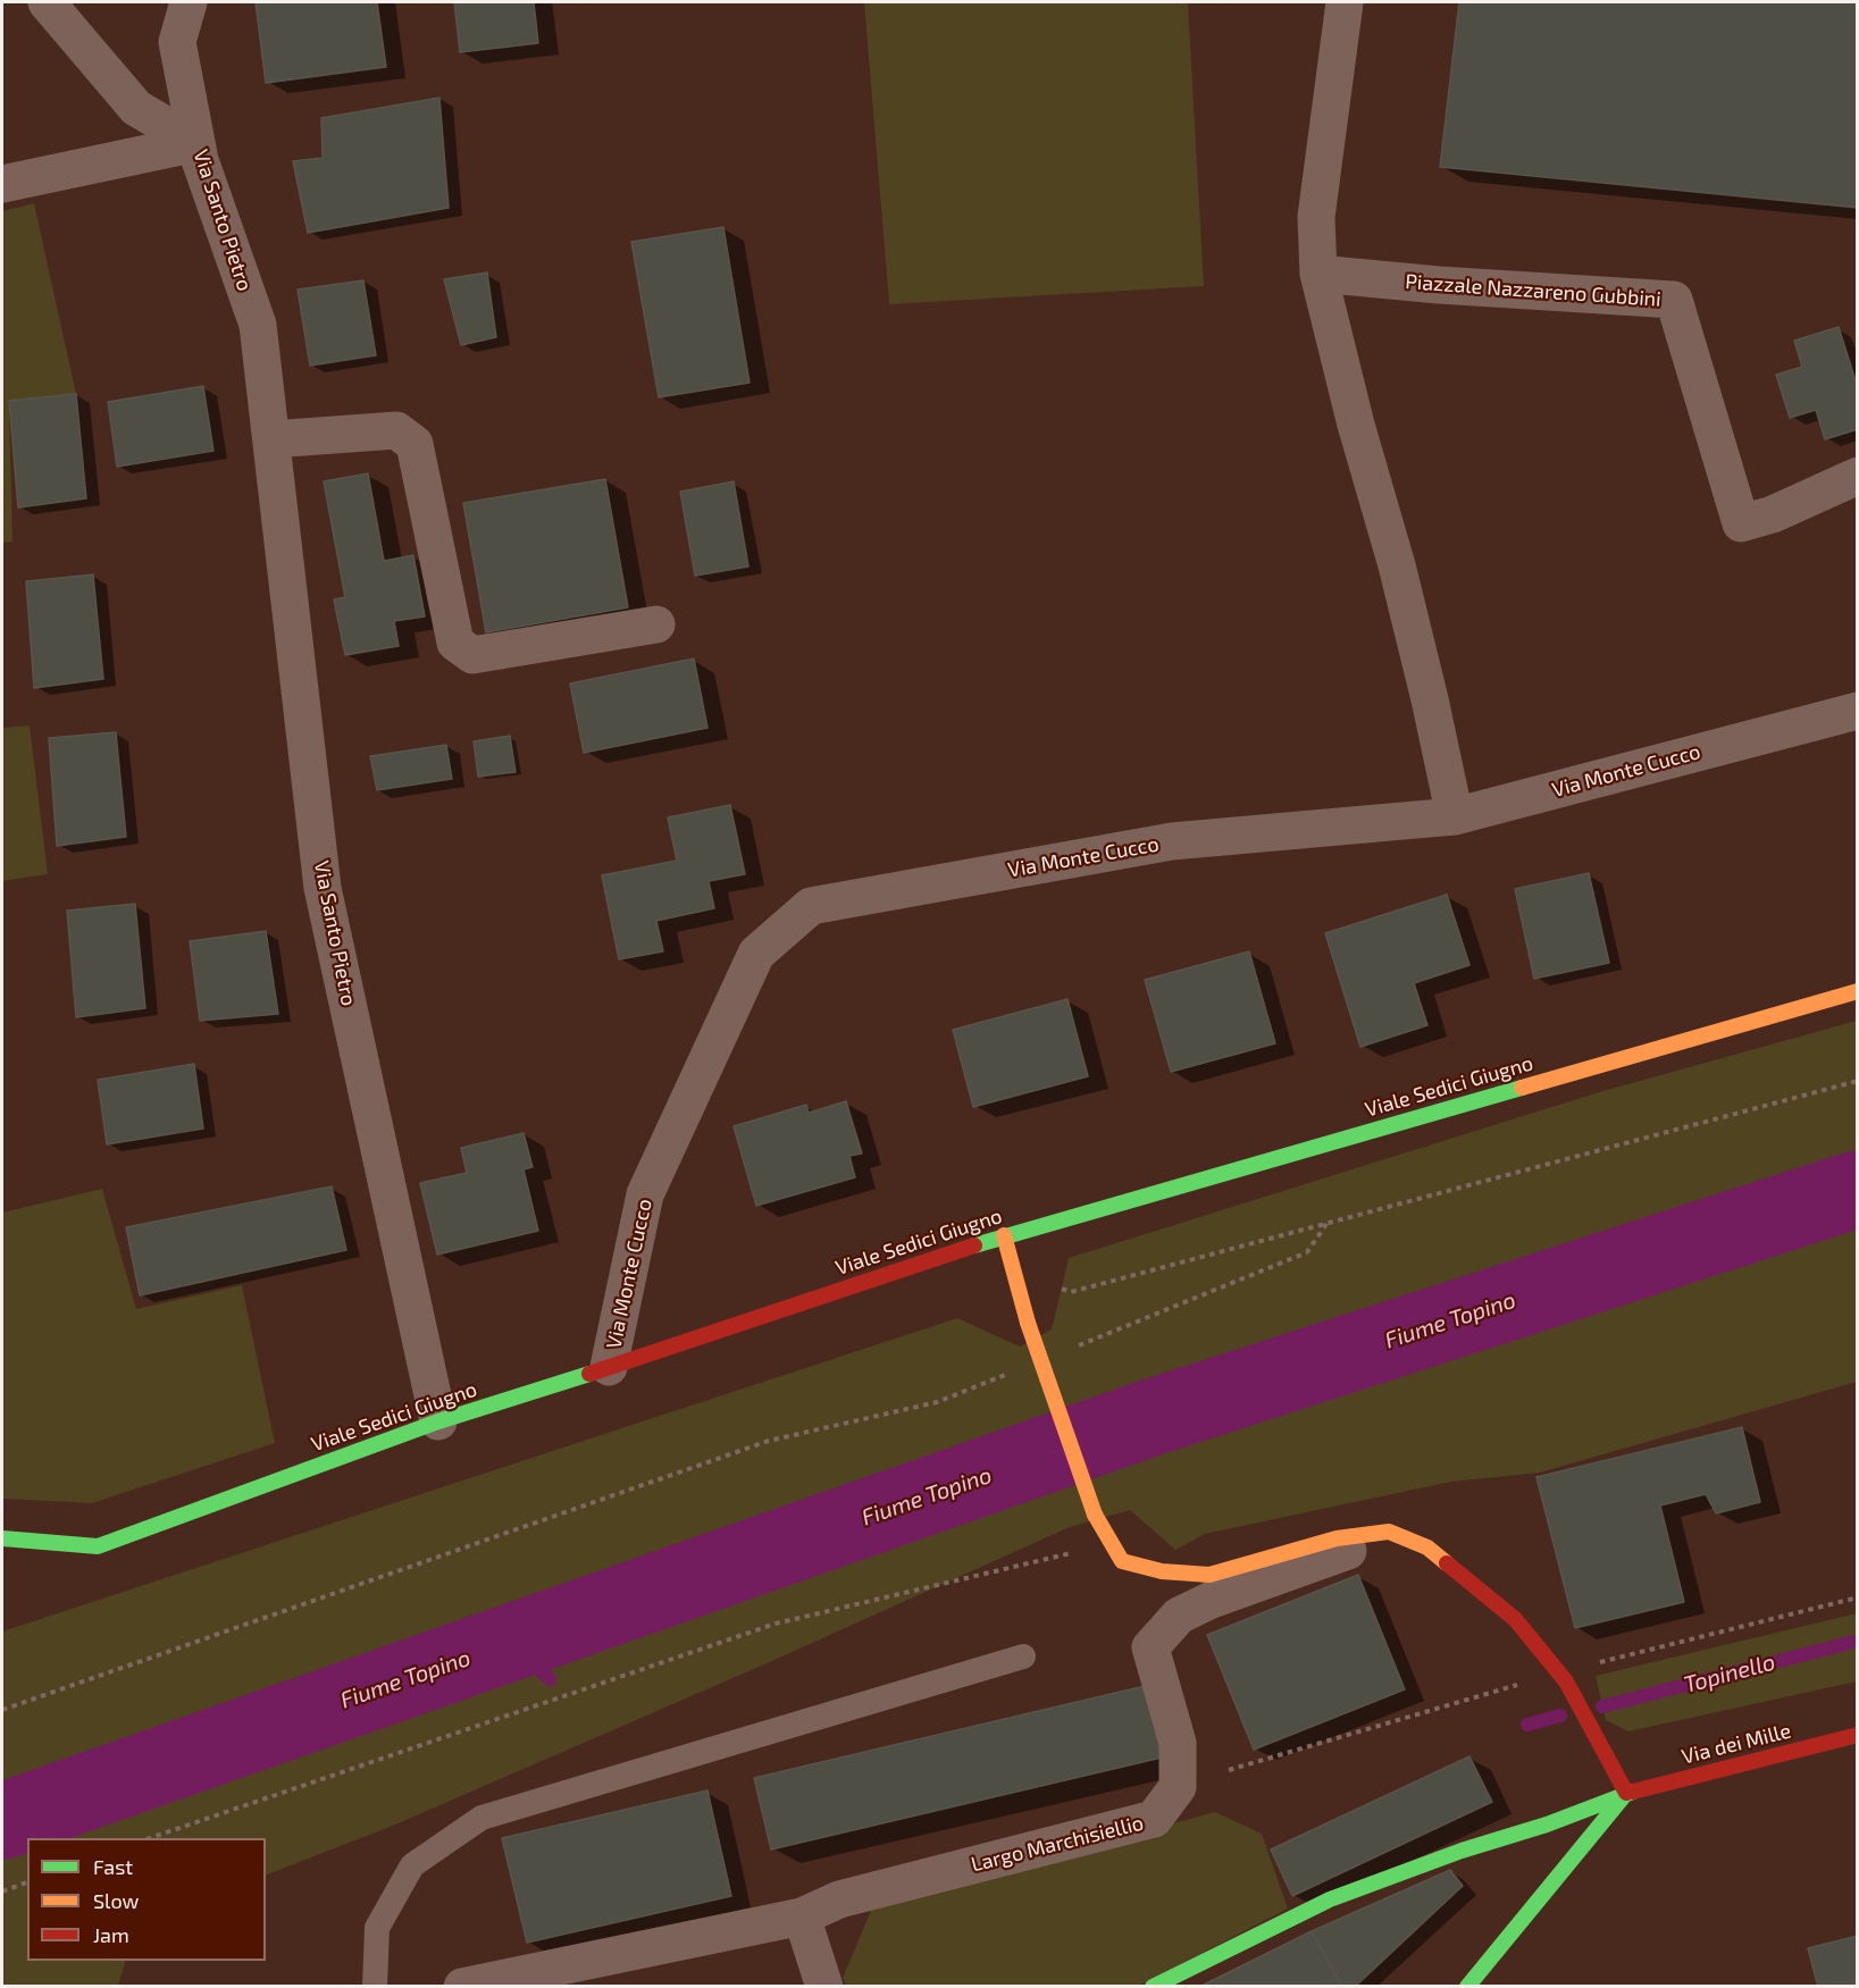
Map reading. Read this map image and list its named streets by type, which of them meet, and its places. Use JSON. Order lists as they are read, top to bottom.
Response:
{
  "streets": {
    "street": [
      "Via Santo Pietro",
      "Piazzale Nazzareno Gubbini",
      "Via Monte Cucco",
      "Viale Sedici Giugno",
      "Via dei Mille",
      "Largo Marchisiellio"
    ]
  },
  "crossings": [
    ["Via Santo Pietro", "Viale Sedici Giugno"],
    ["Via Monte Cucco", "Viale Sedici Giugno"]
  ],
  "water": ["Fiume Topino", "Topinello"],
  "legend": ["Fast", "Slow", "Jam"]
}
